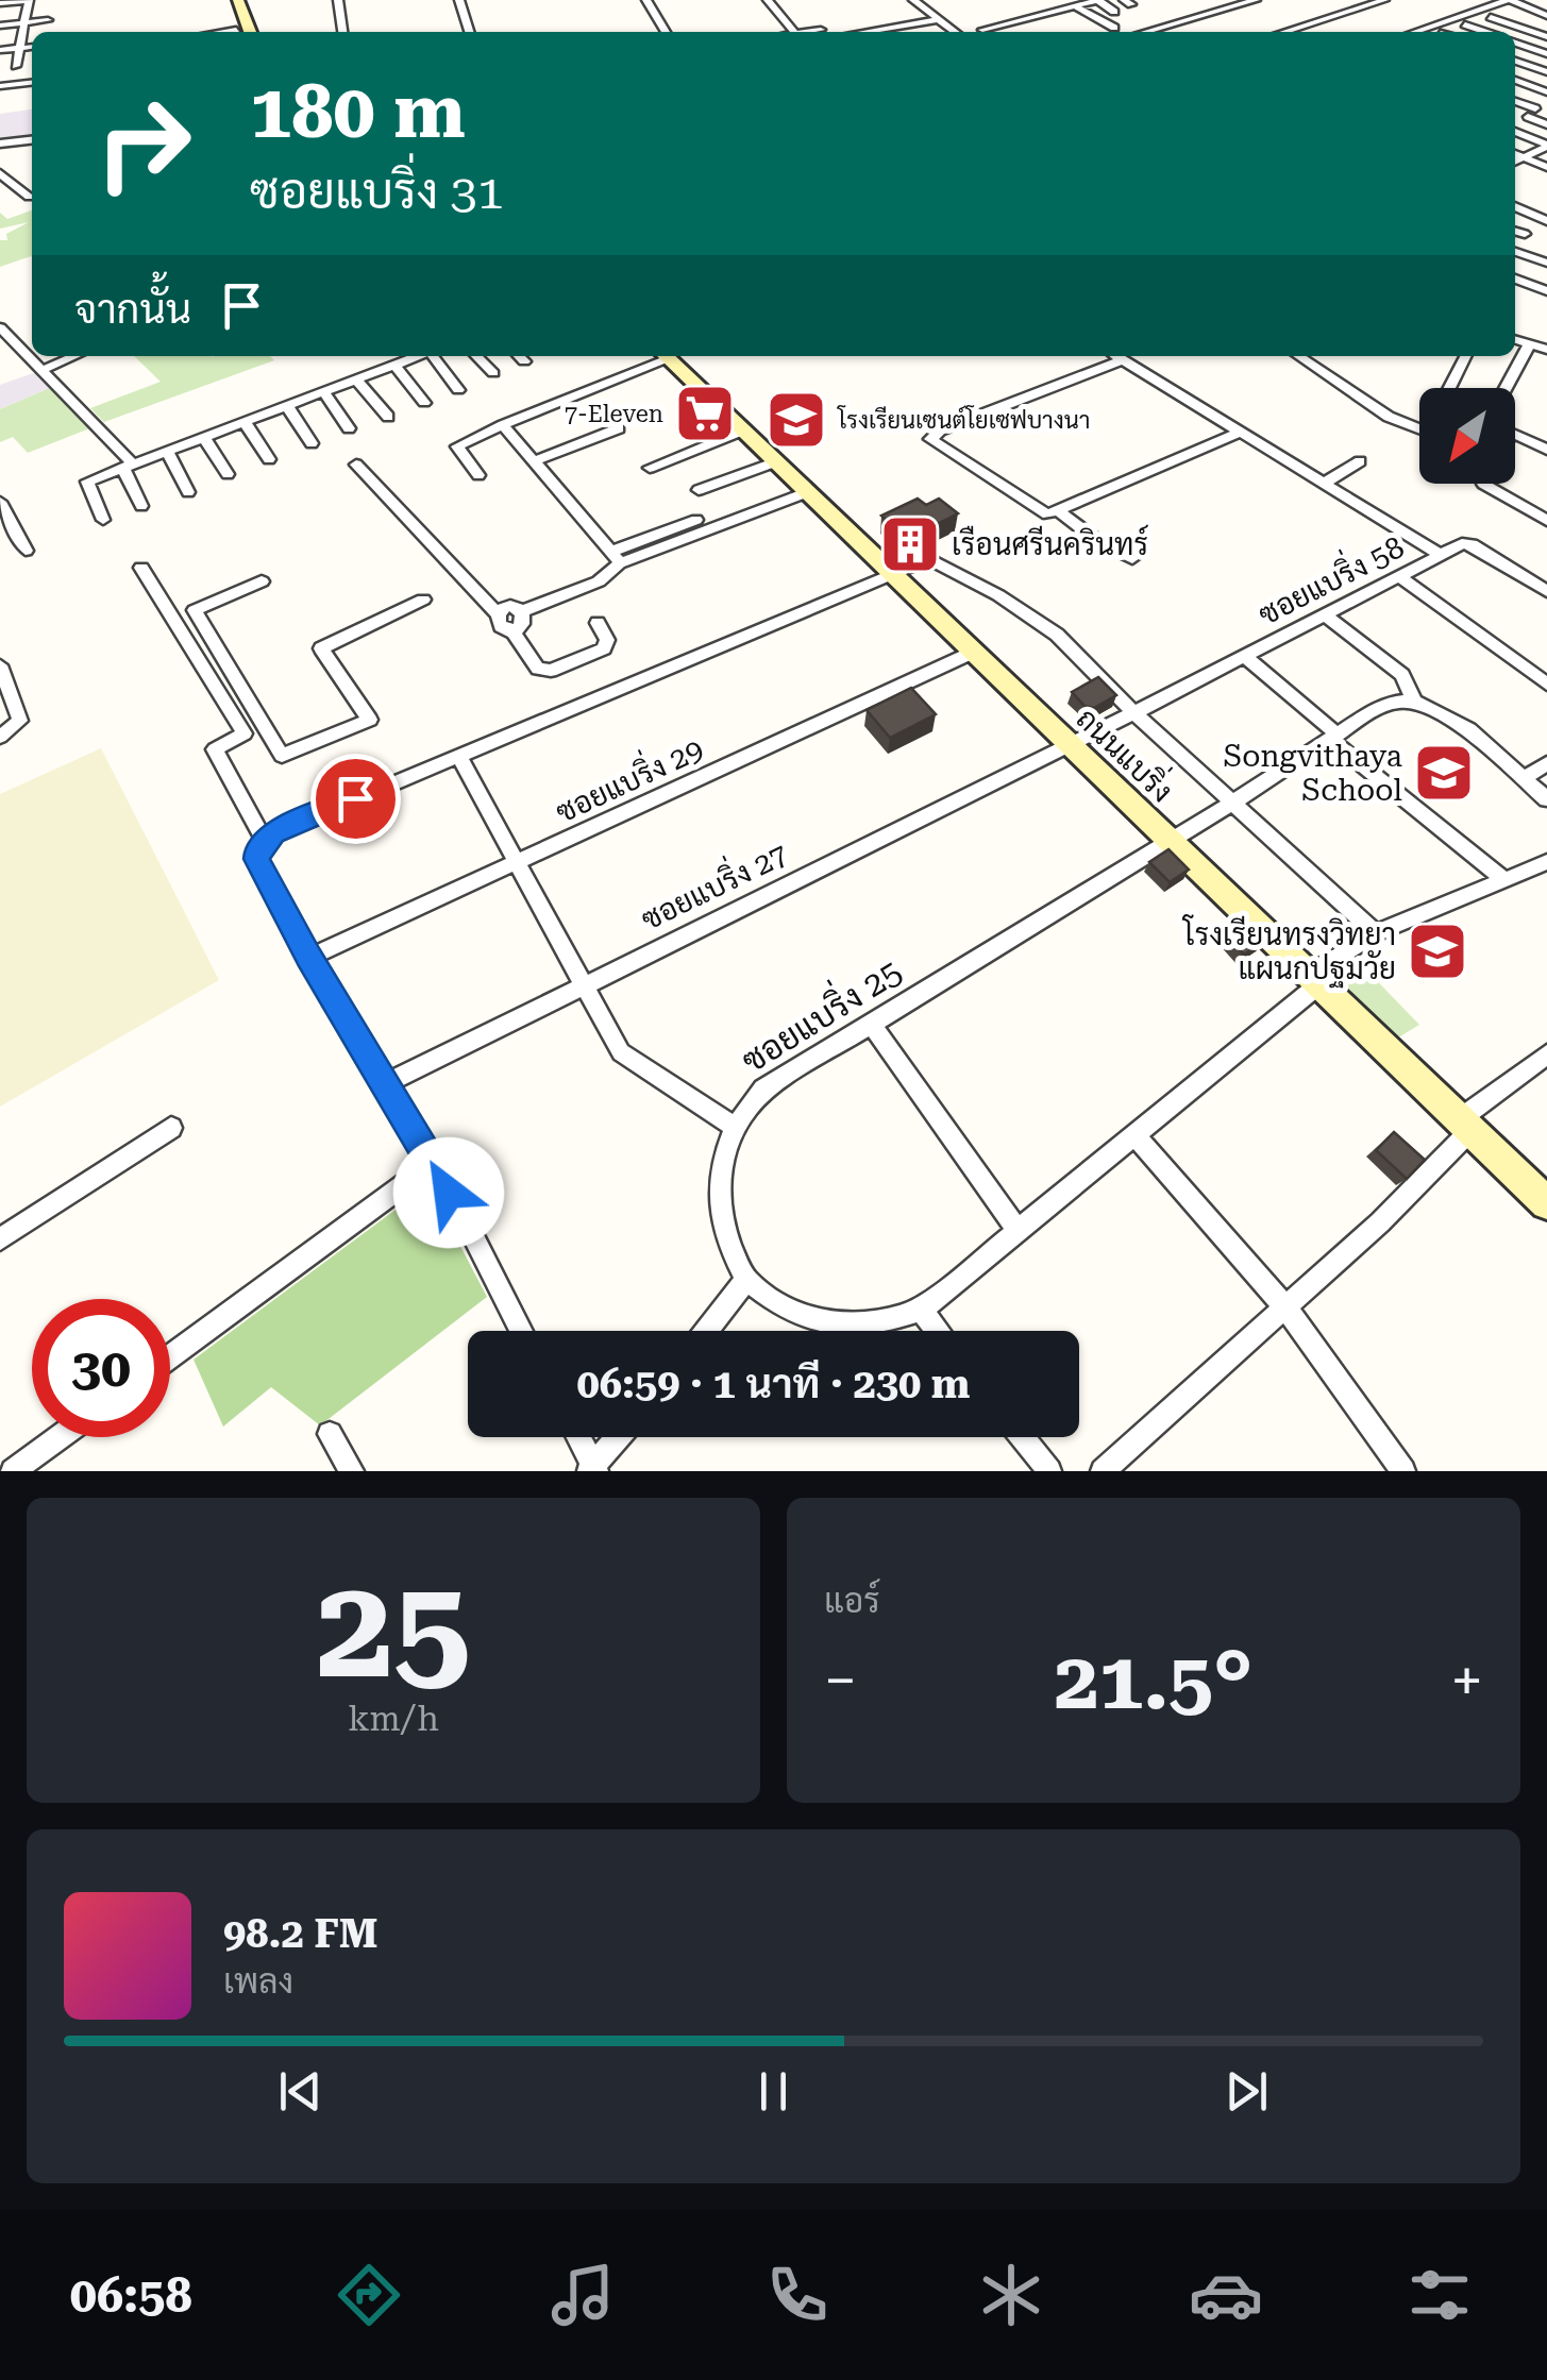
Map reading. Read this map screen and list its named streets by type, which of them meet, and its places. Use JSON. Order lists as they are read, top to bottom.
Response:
{
  "streets": {
    "main road": ["ถนนแบริ่ง"],
    "street": [
      "ซอยแบริ่ง 58",
      "ซอยแบริ่ง 29",
      "ซอยแบริ่ง 27",
      "ซอยแบริ่ง 25"
    ]
  },
  "crossings": [
    ["ซอยแบริ่ง 58", "ถนนแบริ่ง"],
    ["ซอยแบริ่ง 58", "ซอยแบริ่ง 27"],
    ["ถนนแบริ่ง", "ซอยแบริ่ง 29"],
    ["ถนนแบริ่ง", "ซอยแบริ่ง 27"],
    ["ถนนแบริ่ง", "ซอยแบริ่ง 25"]
  ],
  "places": {
    "supermarket": ["7-Eleven"],
    "school or university": ["โรงเรียนเซนต์โยเซฟบางนา", "Songvithaya School", "โรงเรียนทรงวิทยา แผนกปฐมวัย"],
    "building": ["เรือนศรีนครินทร์"]
  },
  "north": "bottom left",
  "page": {
    "turn": ["180 m", "ซอยแบริ่ง 31"],
    "then": "จากนั้น",
    "limit": "30",
    "trip": "06:59 · 1 นาที · 230 m",
    "tile": [
      ["25", "km/h"],
      "แอร์"
    ],
    "heat": ["−", "21.5°", "+"],
    "song": ["98.2 FM", "เพลง"],
    "tabs": "06:58"
  }
}
